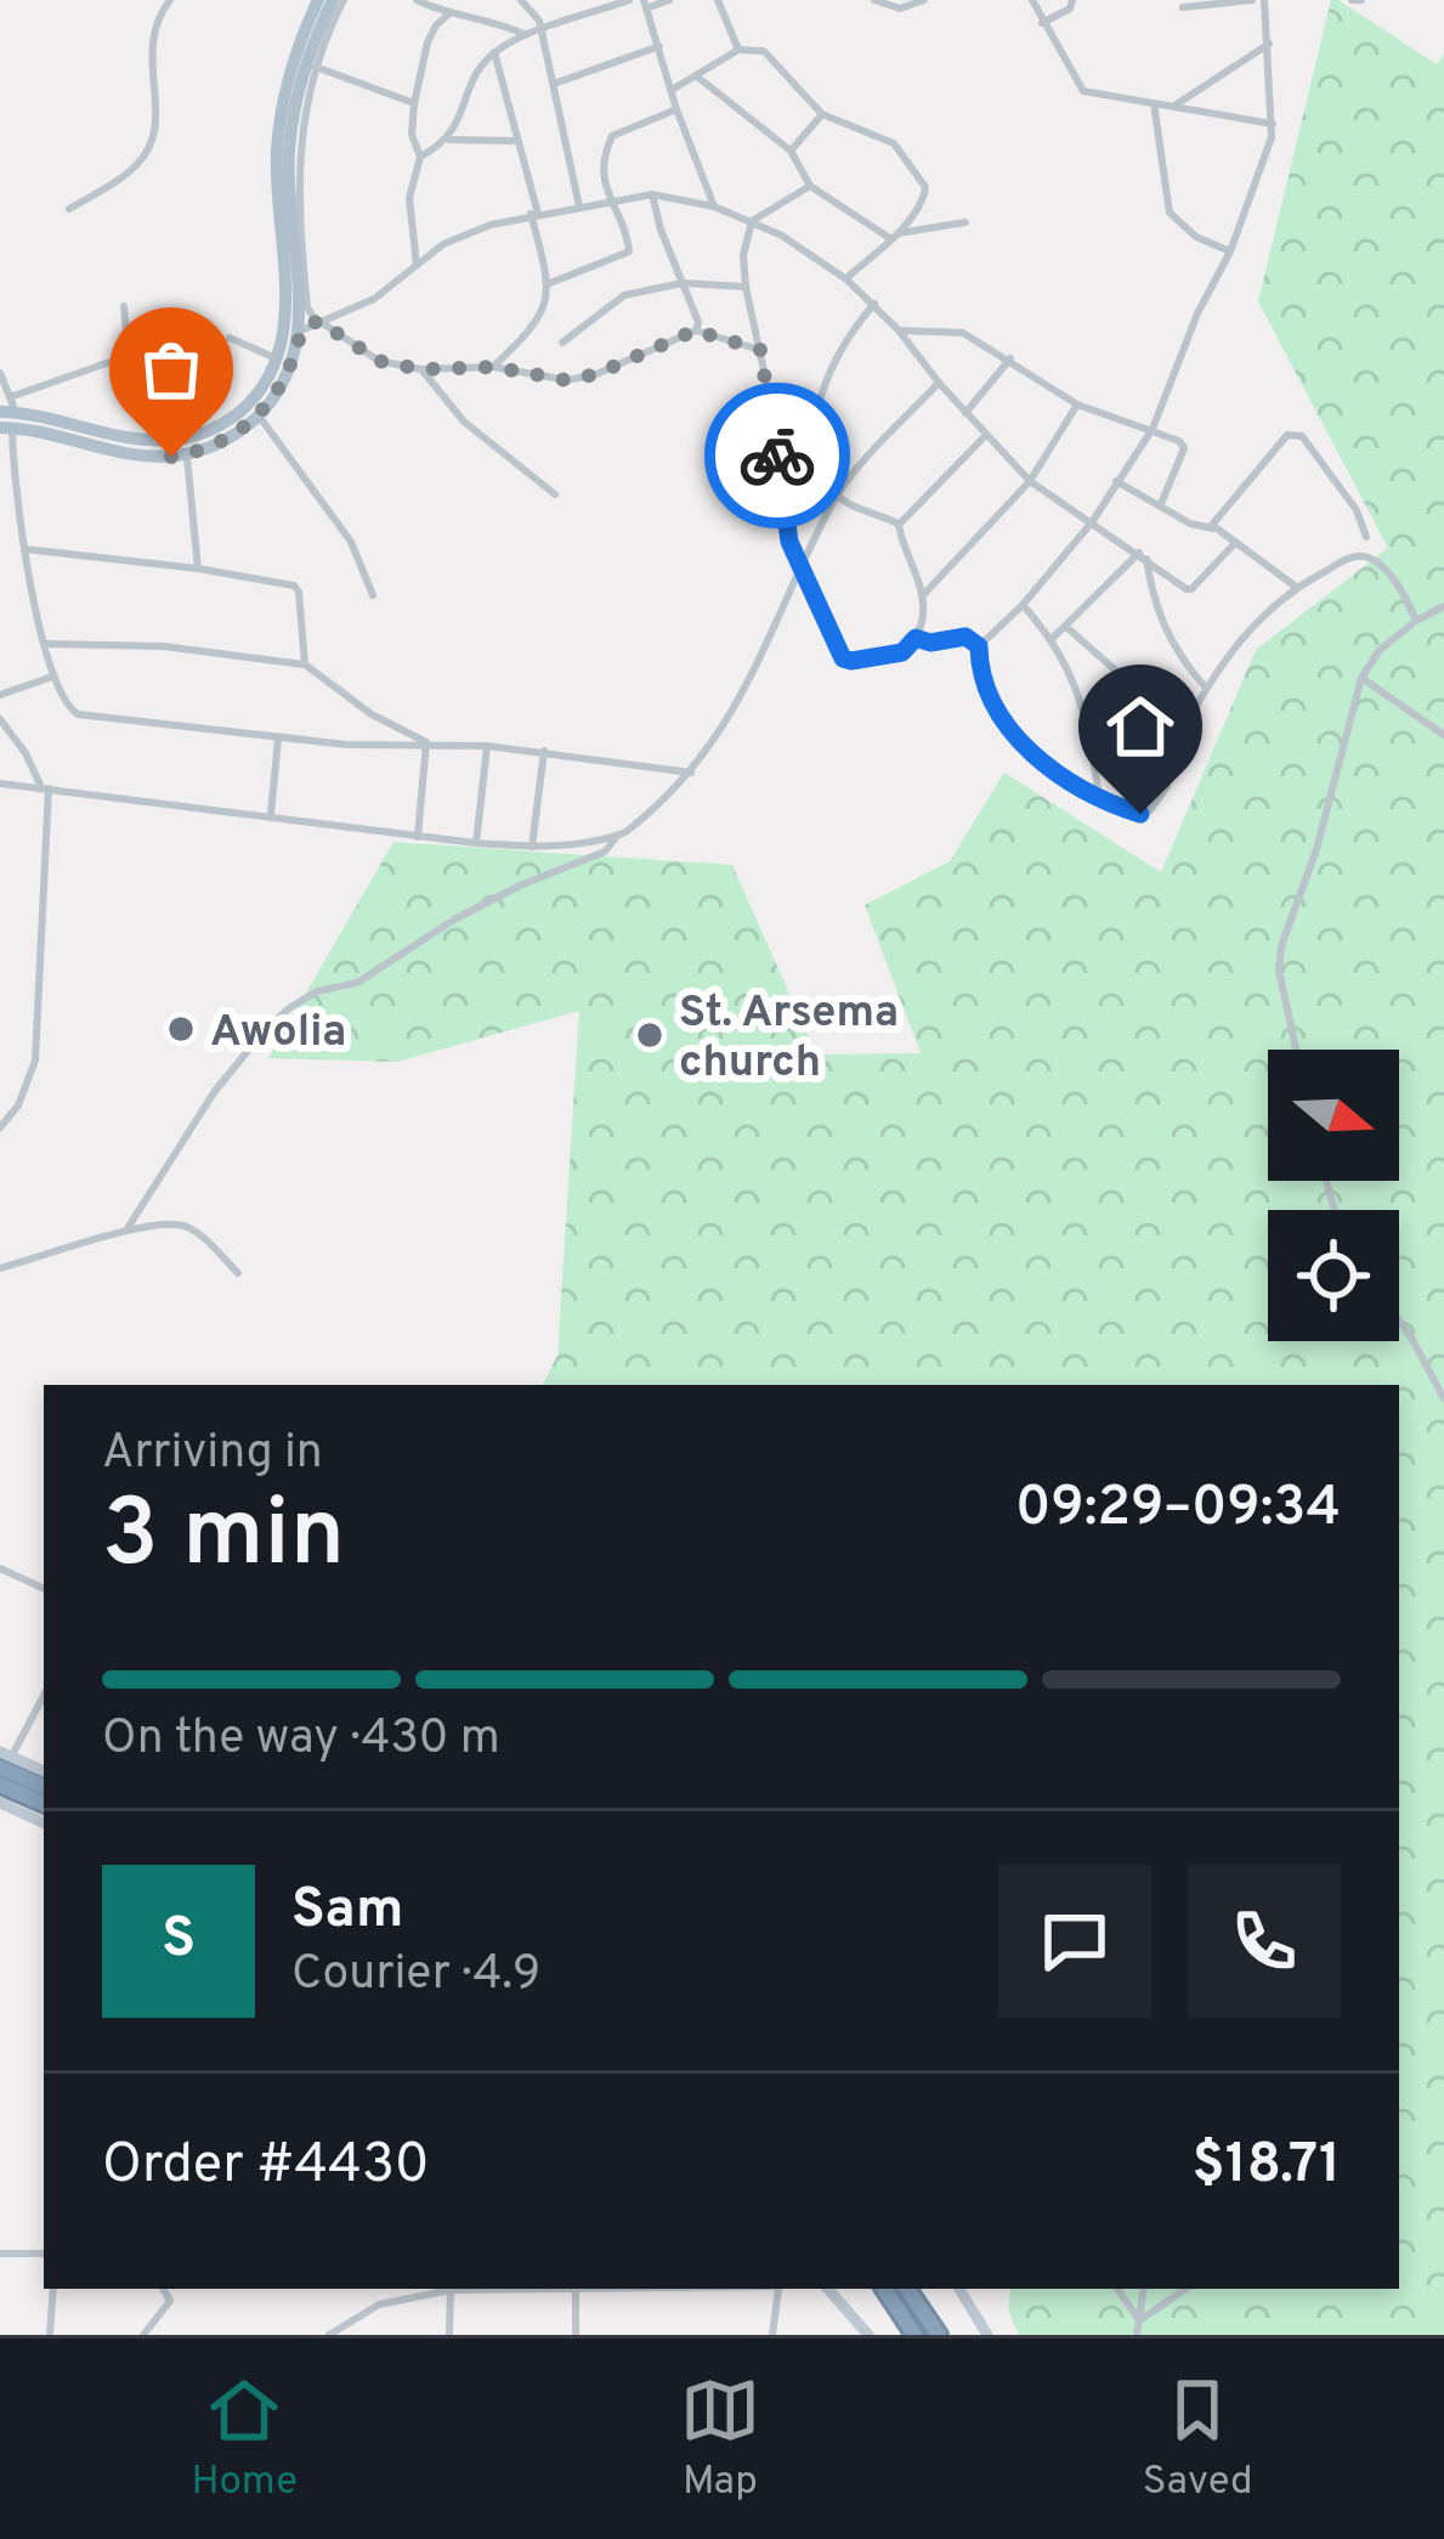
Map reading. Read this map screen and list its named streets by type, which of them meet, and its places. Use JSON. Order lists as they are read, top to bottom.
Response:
{
  "places": ["Awolia", "St. Arsema church"],
  "north": "right",
  "page": {
    "heading": ["3 min", "Arriving in", "09:29–09:34"],
    "panel": [
      "Sam",
      "Courier · 4.9",
      "Order #4430",
      "$18.71"
    ],
    "bar": "On the way · 430 m",
    "round": "S",
    "tabs": ["Home", "Map", "Saved"]
  }
}
